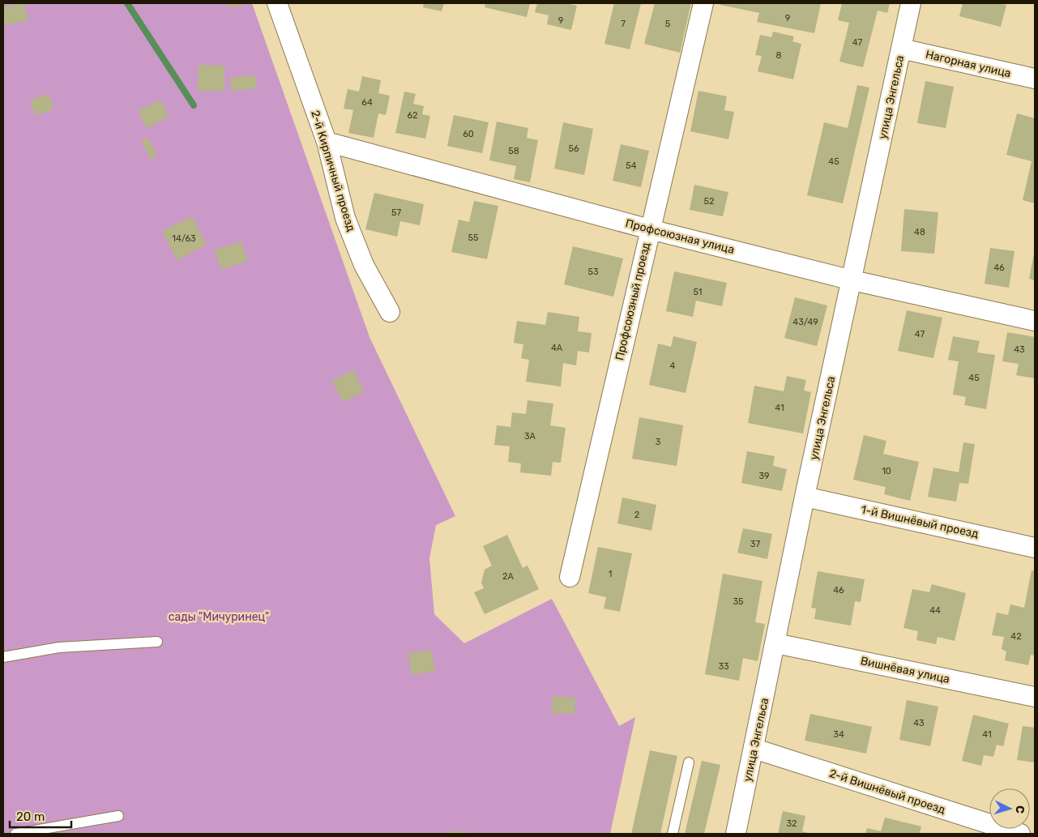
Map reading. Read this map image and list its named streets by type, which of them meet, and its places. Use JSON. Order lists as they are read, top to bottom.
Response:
{
  "streets": {
    "street": [
      "Нагорная улица",
      "улица Энгельса",
      "2-й Кирпичный проезд",
      "Профсоюзная улица",
      "Профсоюзный проезд",
      "1-й Вишнёвый проезд",
      "Вишнёвая улица",
      "2-й Вишнёвый проезд"
    ]
  },
  "crossings": [
    ["Нагорная улица", "улица Энгельса"],
    ["улица Энгельса", "Профсоюзная улица"],
    ["улица Энгельса", "1-й Вишнёвый проезд"],
    ["улица Энгельса", "Вишнёвая улица"],
    ["улица Энгельса", "2-й Вишнёвый проезд"],
    ["2-й Кирпичный проезд", "Профсоюзная улица"],
    ["Профсоюзная улица", "Профсоюзный проезд"]
  ],
  "parks": ["сады \"Мичуринец\""],
  "house_numbers": [
    "9",
    "9",
    "7",
    "5",
    "47",
    "8",
    "64",
    "62",
    "60",
    "56",
    "58",
    "45",
    "54",
    "52",
    "57",
    "48",
    "55",
    "14/63",
    "46",
    "53",
    "51",
    "43/49",
    "47",
    "4А",
    "43",
    "4",
    "45",
    "41",
    "3А",
    "3",
    "10",
    "39",
    "2",
    "37",
    "1",
    "2А",
    "46",
    "35",
    "44",
    "42",
    "33",
    "43",
    "34",
    "41",
    "32"
  ],
  "scale_bar": "20 m",
  "north": "right"
}
